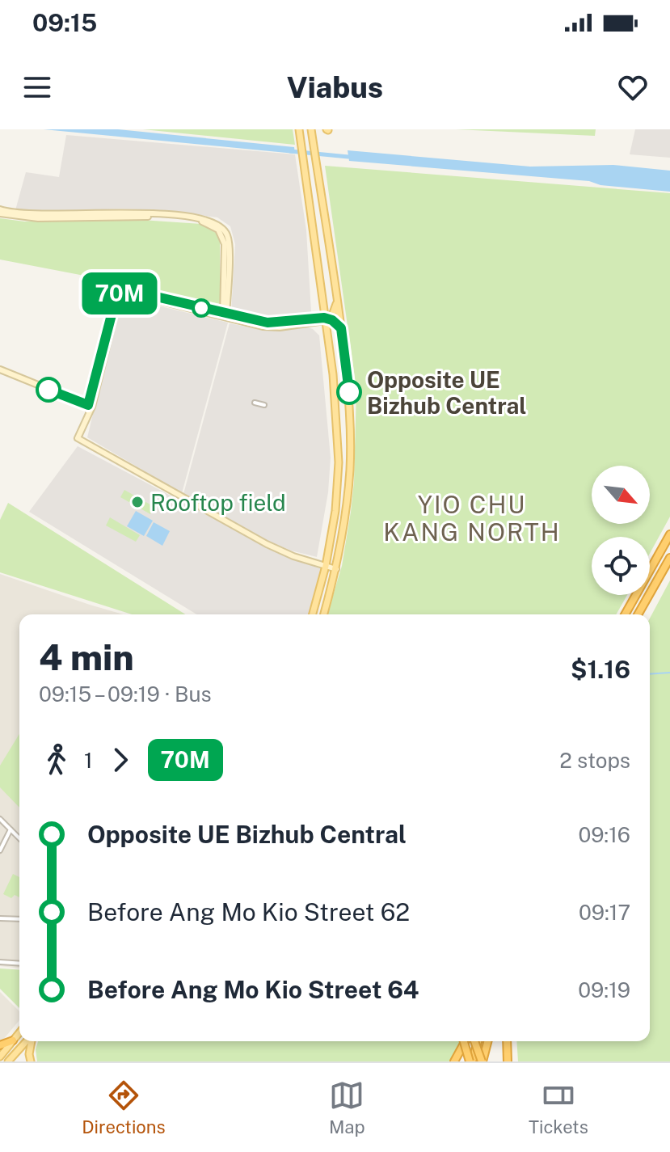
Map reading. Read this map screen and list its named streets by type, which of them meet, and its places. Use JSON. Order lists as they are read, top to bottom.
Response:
{
  "districts": ["YIO CHU KANG NORTH"],
  "places": ["Opposite UE Bizhub Central", "Rooftop field"],
  "lines": ["bus line 70M"],
  "north": "bottom right",
  "page": {
    "status": "09:15",
    "header": "Viabus",
    "on_map": "70M",
    "heading": ["4 min", "09:15 – 09:19 · Bus", "$1.16"],
    "legs": ["1", "70M", "2 stops"],
    "list": [
      {
        "name": "Opposite UE Bizhub Central",
        "value": "09:16"
      },
      {
        "name": "Before Ang Mo Kio Street 62",
        "value": "09:17"
      },
      {
        "name": "Before Ang Mo Kio Street 64",
        "value": "09:19"
      }
    ],
    "tabs": ["Directions", "Map", "Tickets"]
  }
}
